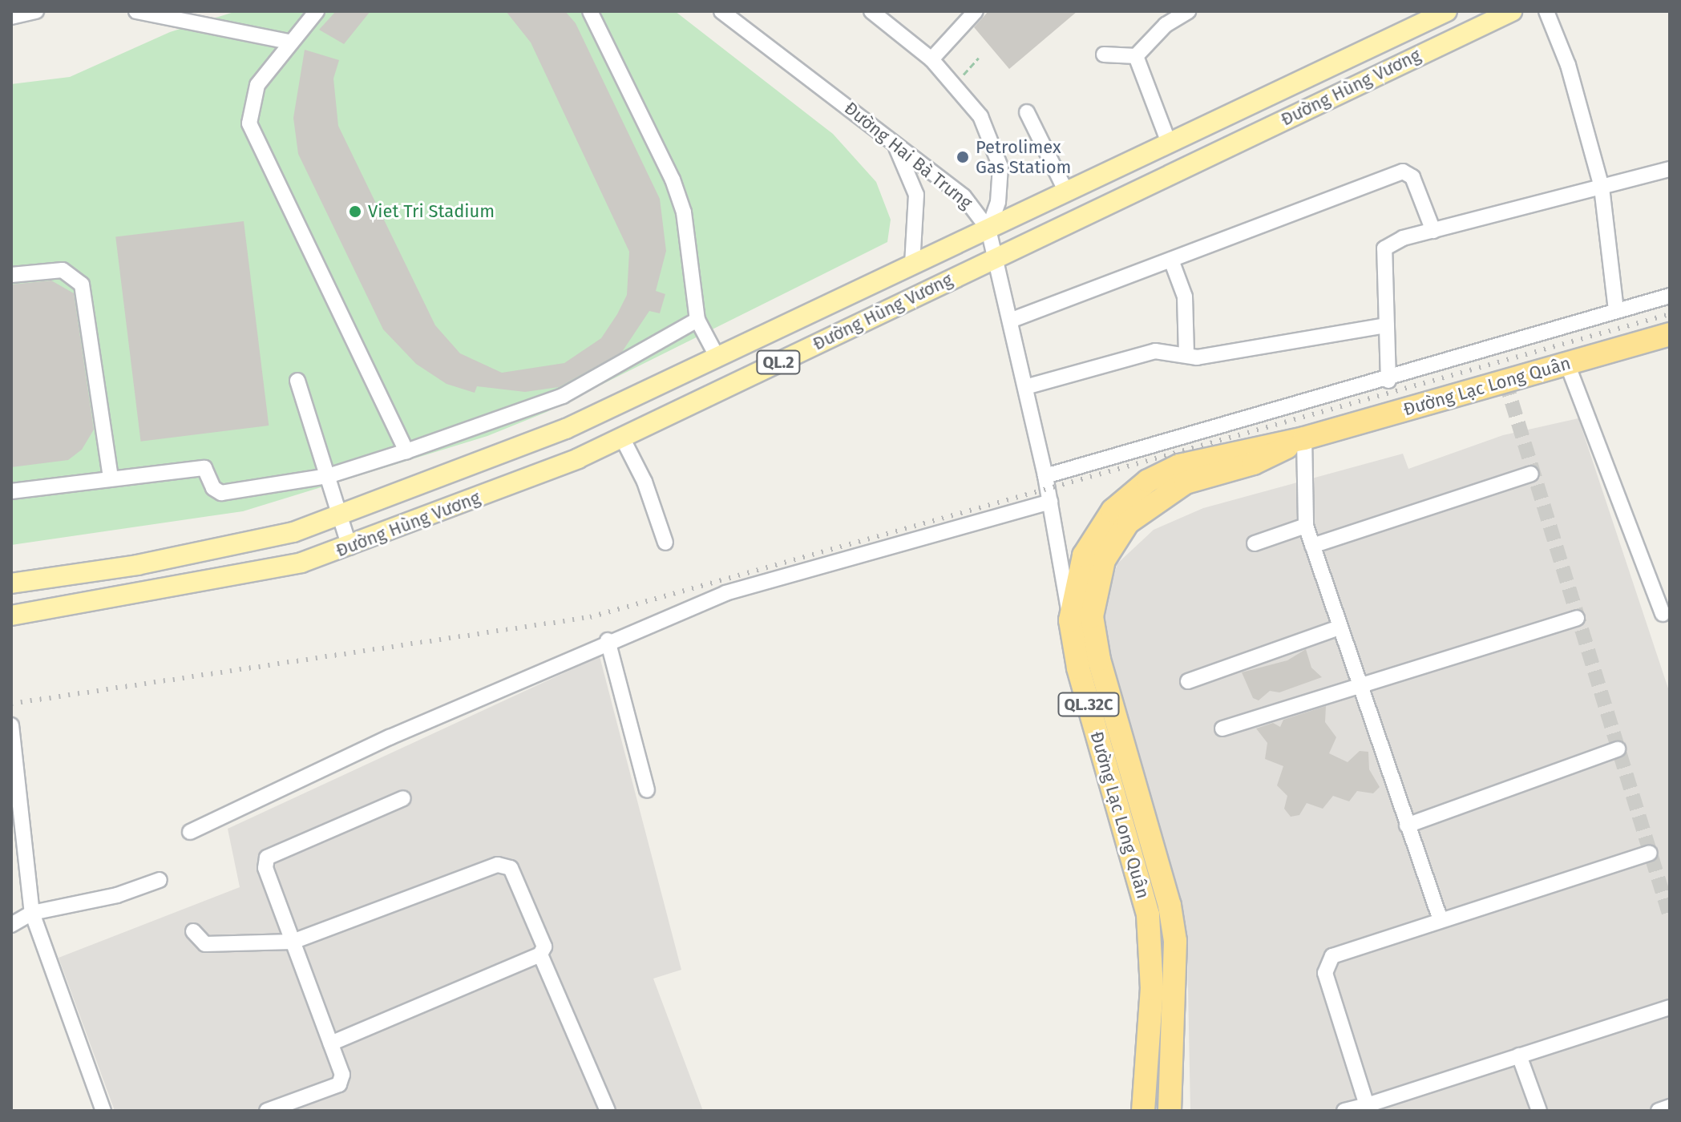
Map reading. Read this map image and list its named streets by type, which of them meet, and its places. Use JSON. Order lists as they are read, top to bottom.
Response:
{
  "streets": {
    "highway": ["Đường Lạc Long Quân", "QL.32C"],
    "main road": ["Đường Hùng Vương", "QL.2"],
    "street": ["Đường Hai Bà Trưng"]
  },
  "crossings": [
    ["Đường Hùng Vương", "Đường Hai Bà Trưng"],
    ["Đường Hai Bà Trưng", "Đường Lạc Long Quân"]
  ],
  "places": ["Petrolimex Gas Statiom", "Viet Tri Stadium"]
}
